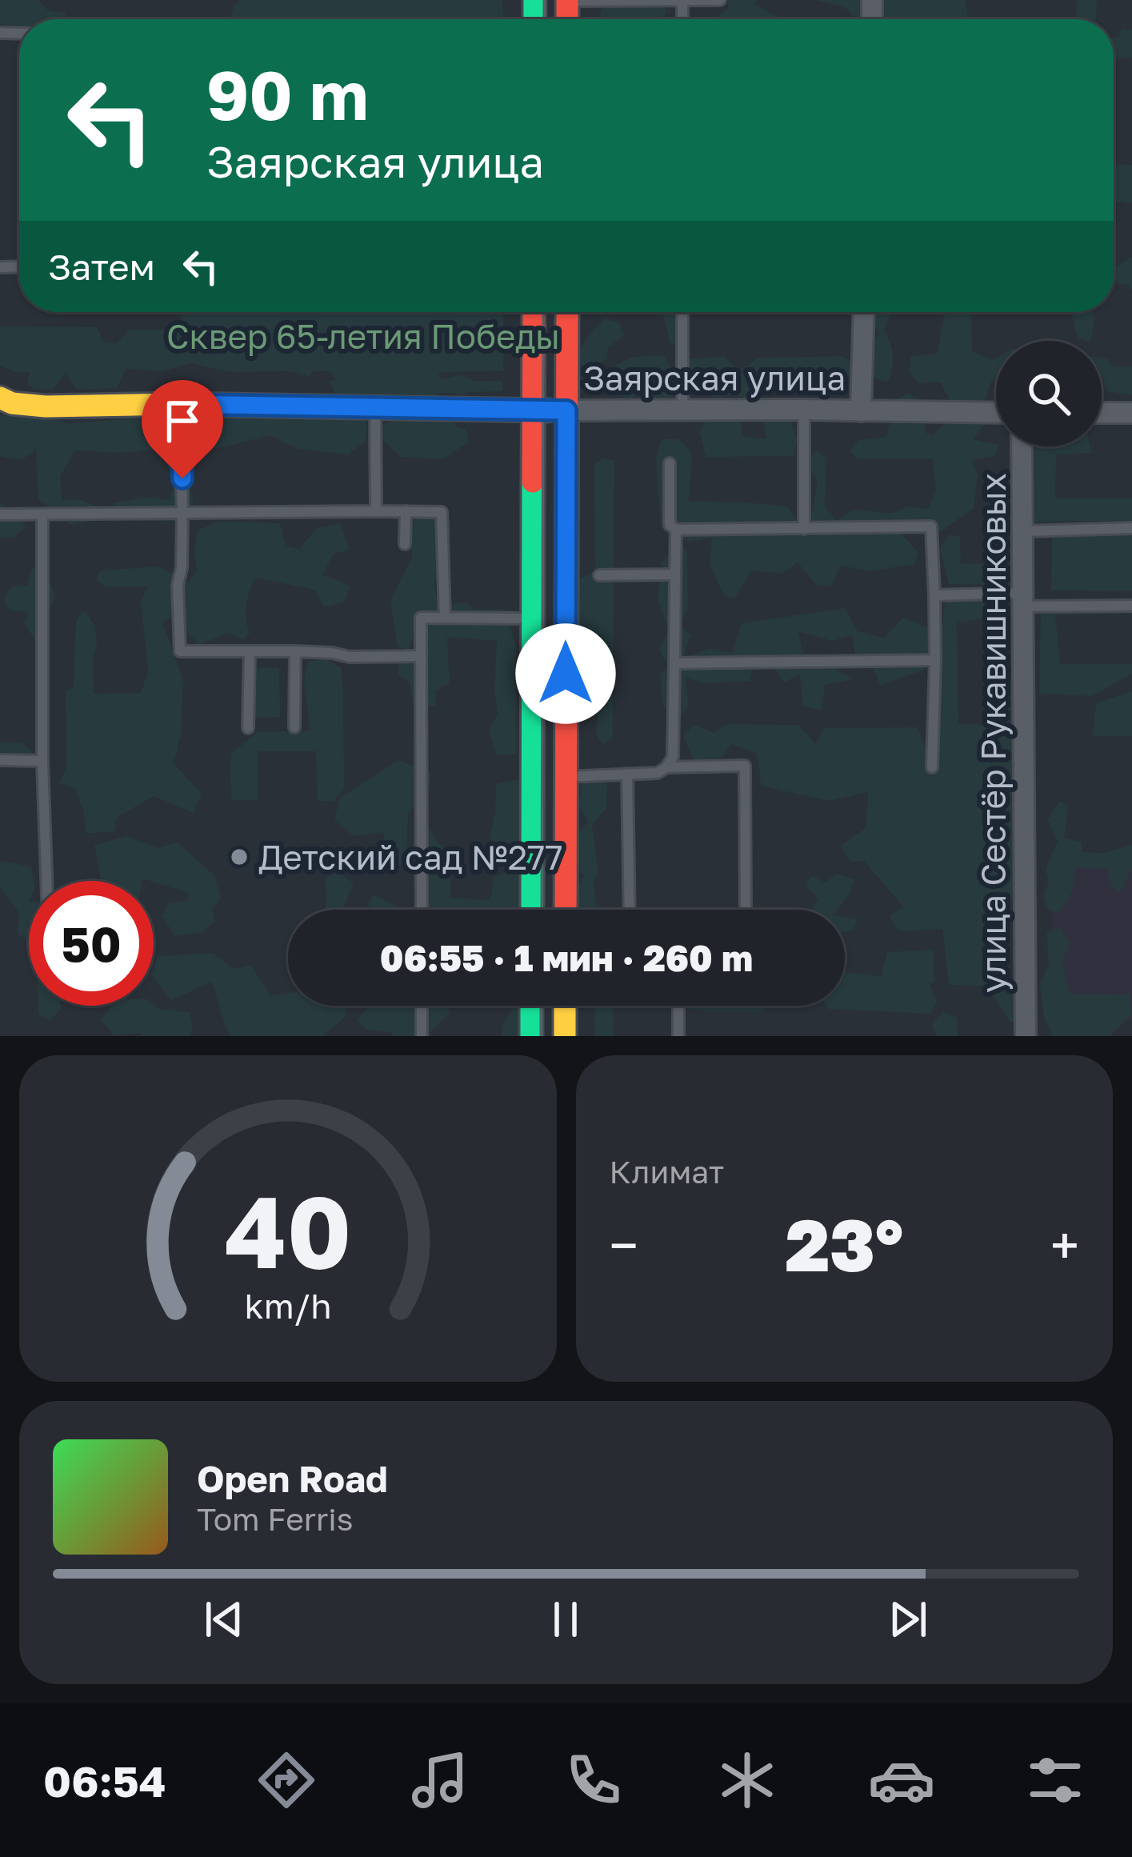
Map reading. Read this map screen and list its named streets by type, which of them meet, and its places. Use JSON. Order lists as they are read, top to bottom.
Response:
{
  "streets": {
    "main road": ["Заярская улица"],
    "street": ["улица Сестёр Рукавишниковых"]
  },
  "parks": ["Сквер 65-летия Победы"],
  "places": ["Детский сад №277"],
  "page": {
    "turn": ["90 m", "Заярская улица"],
    "then": "Затем",
    "limit": "50",
    "trip": "06:55 · 1 мин · 260 m",
    "tile": "Климат",
    "heat": ["−", "23°", "+"],
    "song": ["Open Road", "Tom Ferris"],
    "tabs": "06:54",
    "gauge": ["40", "km/h"]
  }
}
